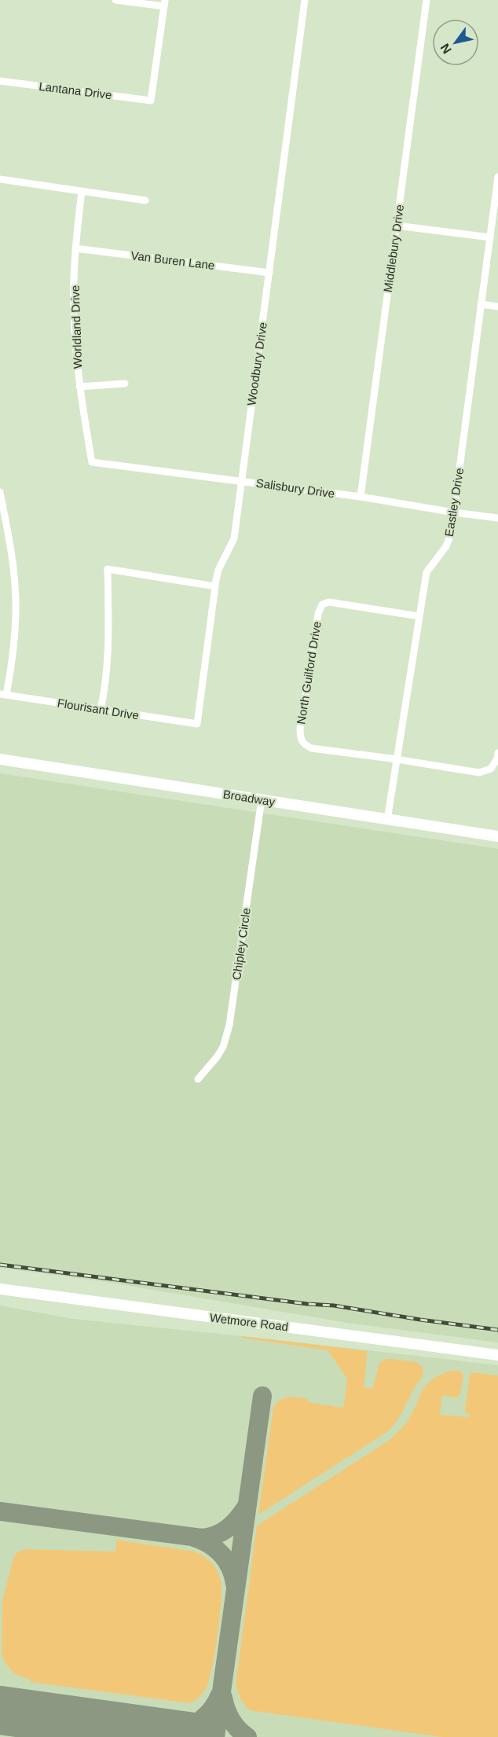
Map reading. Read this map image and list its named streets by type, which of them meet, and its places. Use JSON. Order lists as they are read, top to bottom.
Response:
{
  "streets": {
    "main road": ["Broadway", "Wetmore Road"],
    "street": [
      "Lantana Drive",
      "Middlebury Drive",
      "Van Buren Lane",
      "Worldland Drive",
      "Woodbury Drive",
      "Salisbury Drive",
      "Eastley Drive",
      "North Guilford Drive",
      "Flourisant Drive",
      "Chipley Circle"
    ]
  },
  "crossings": [
    ["Middlebury Drive", "Salisbury Drive"],
    ["Van Buren Lane", "Worldland Drive"],
    ["Van Buren Lane", "Woodbury Drive"],
    ["Worldland Drive", "Salisbury Drive"],
    ["Woodbury Drive", "Salisbury Drive"],
    ["Woodbury Drive", "Flourisant Drive"],
    ["Salisbury Drive", "Eastley Drive"],
    ["Eastley Drive", "North Guilford Drive"],
    ["Eastley Drive", "Broadway"],
    ["Broadway", "Chipley Circle"]
  ],
  "north": "bottom left"
}
